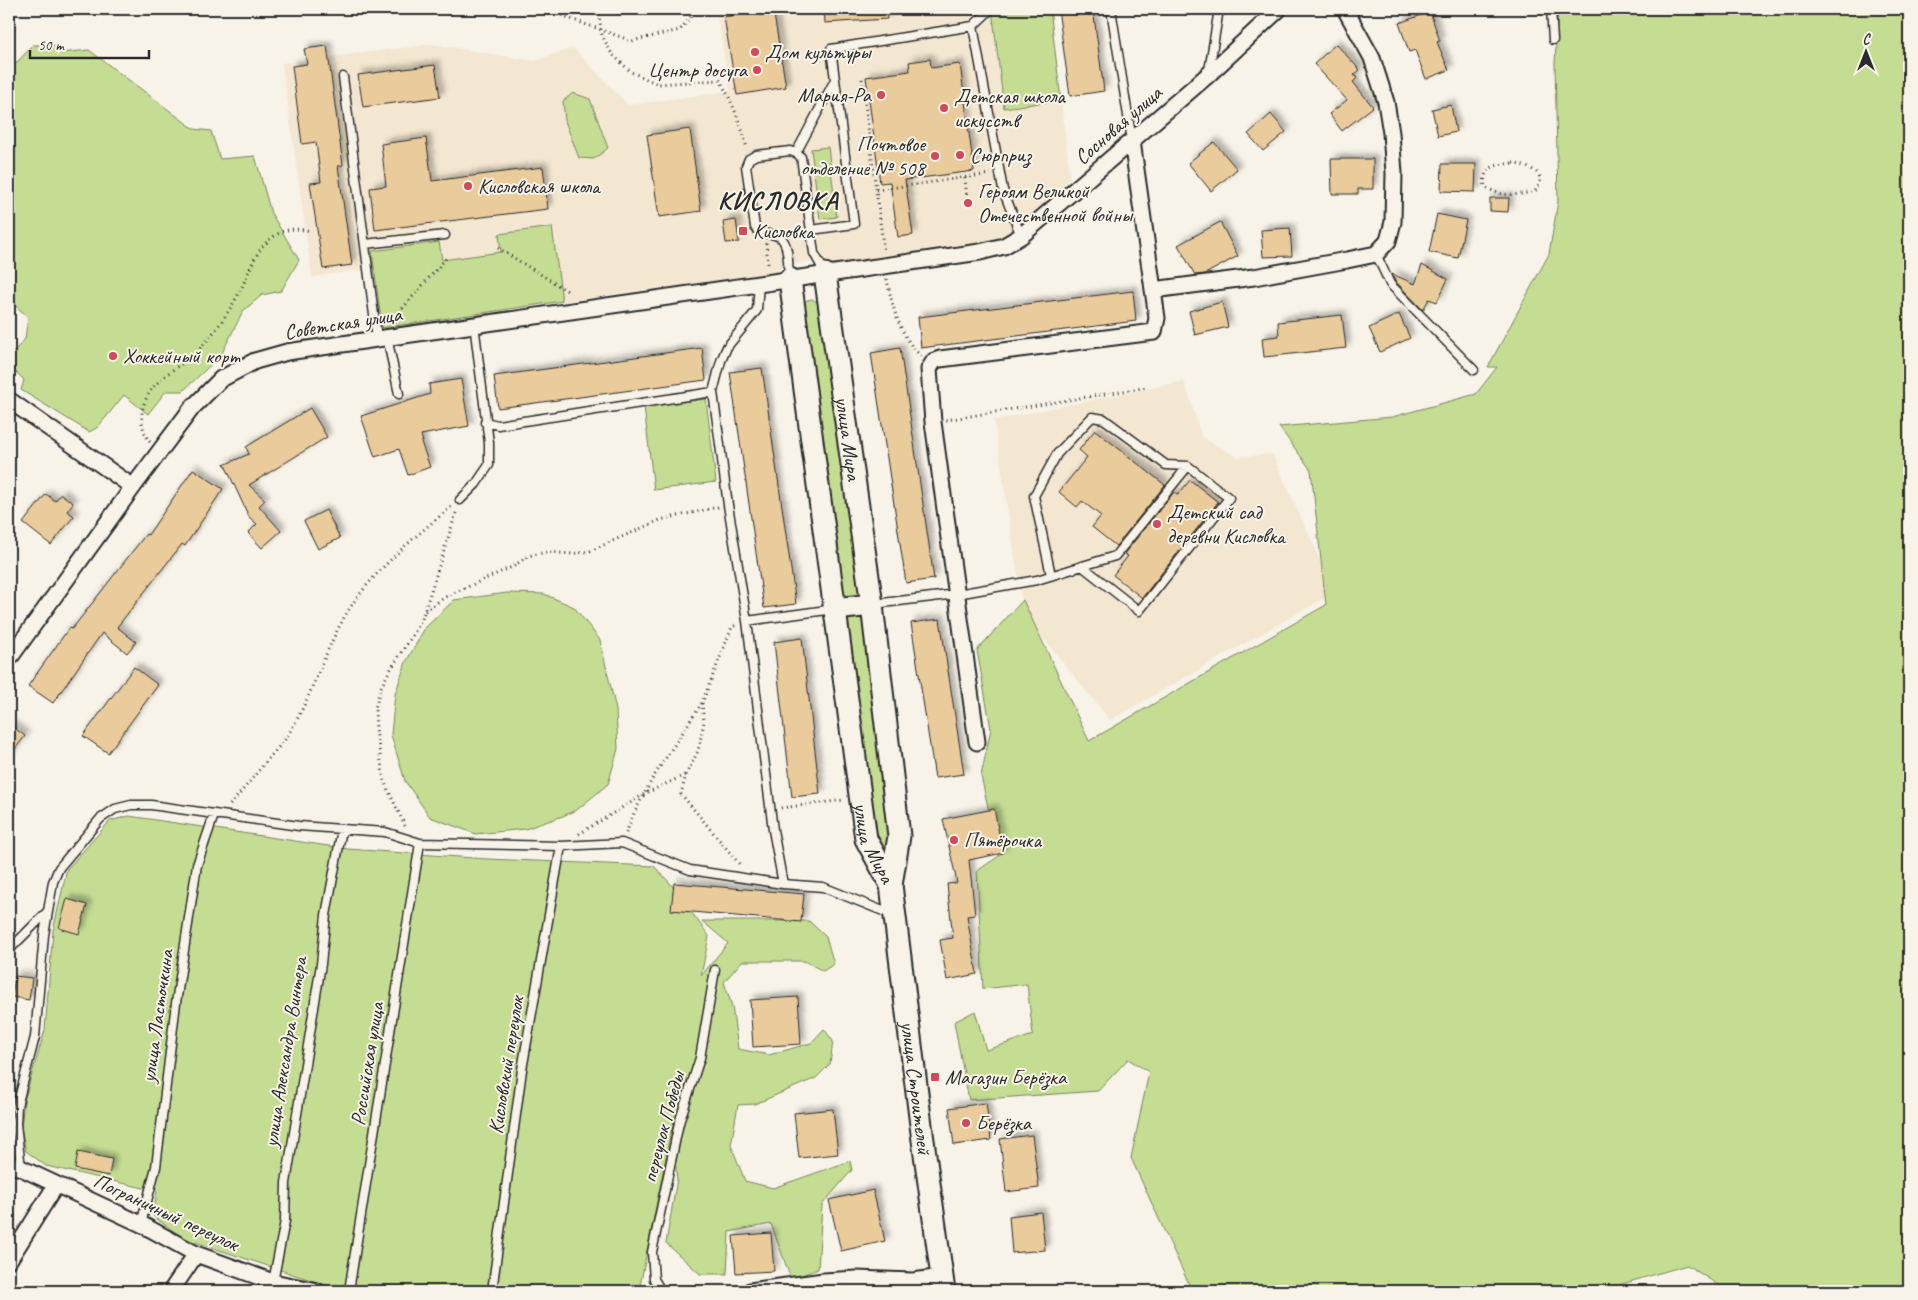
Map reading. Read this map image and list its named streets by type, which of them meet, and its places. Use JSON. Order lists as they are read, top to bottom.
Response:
{
  "streets": {
    "street": [
      "Сосновая улица",
      "Советская улица",
      "улица Мира",
      "улица Строителей",
      "Пограничный переулок"
    ],
    "lane": [
      "улица Ласточкина",
      "улица Александра Винтера",
      "Российская улица",
      "Кисловский переулок",
      "переулок Победы"
    ]
  },
  "crossings": [
    ["Сосновая улица", "Советская улица"],
    ["Сосновая улица", "улица Мира"],
    ["Советская улица", "улица Мира"],
    ["улица Мира", "улица Строителей"],
    ["улица Ласточкина", "Пограничный переулок"],
    ["улица Александра Винтера", "Пограничный переулок"],
    ["Российская улица", "Пограничный переулок"],
    ["Кисловский переулок", "Пограничный переулок"]
  ],
  "districts": ["КИСЛОВКА"],
  "places": {
    "other": [
      "Дом культуры",
      "Центр досуга",
      "Мария-Ра",
      "Детская школа искусств",
      "Сюрприз",
      "Почтовое отделение № 508",
      "Кисловская школа",
      "Героям Великой Отечественной войны",
      "Хоккейный корт",
      "Детский сад деревни Кисловка",
      "Пятёрочка",
      "Берёзка"
    ],
    "transit": ["Кисловка", "Магазин Берёзка"]
  },
  "scale_bar": "50 m",
  "north": "top"
}
